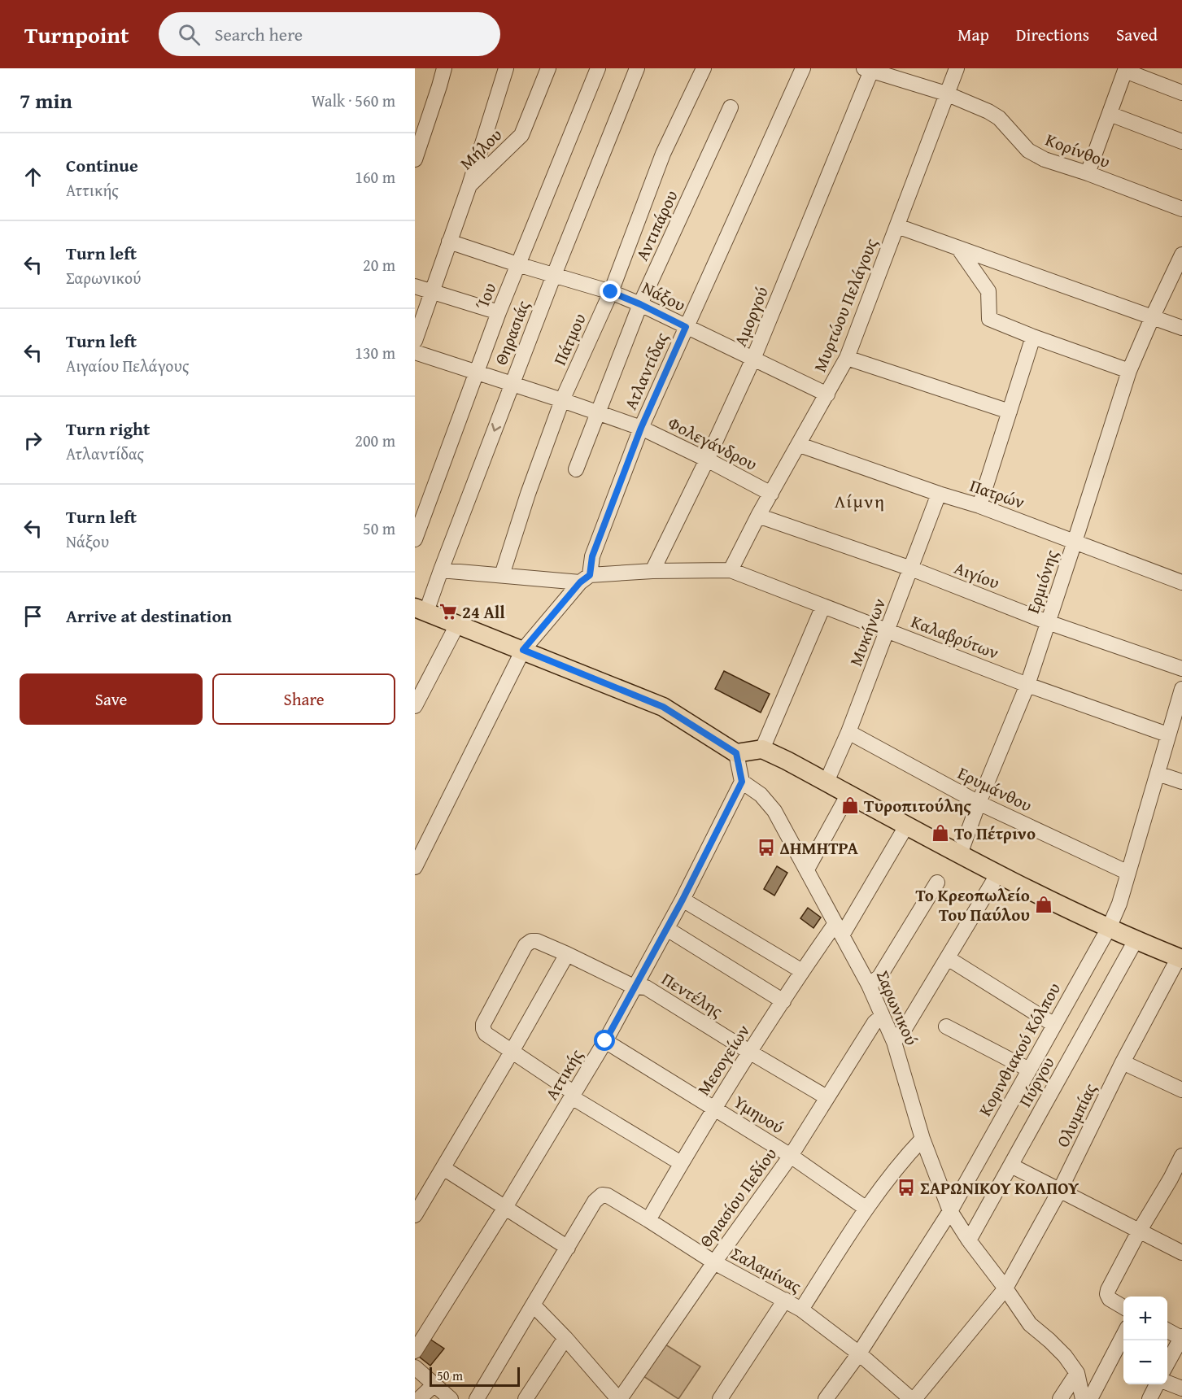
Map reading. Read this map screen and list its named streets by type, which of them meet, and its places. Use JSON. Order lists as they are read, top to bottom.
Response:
{
  "streets": {
    "street": [
      "Μήλου",
      "Κορίνθου",
      "Αντιπάρου",
      "Ίου",
      "Νάξου",
      "Μυρτώου Πελάγους",
      "Αμοργού",
      "Θηρασιάς",
      "Πάτμου",
      "Ατλαντίδας",
      "Φολεγάνδρου",
      "Πατρών",
      "Αιγίου",
      "Ερμιόνης",
      "Μυκήνων",
      "Καλαβρύτων",
      "Ερυμάνθου",
      "Πεντέλης",
      "Σαρωνικού",
      "Κορινθιακού Κόλπου",
      "Μεσογείων",
      "Αττικής",
      "Πύργου",
      "Υμηυού",
      "Ολυμπίας",
      "Θριασίου Πεδίου",
      "Σαλαμίνας"
    ]
  },
  "crossings": [
    ["Μήλου", "Νάξου"],
    ["Κορίνθου", "Μυρτώου Πελάγους"],
    ["Κορίνθου", "Αμοργού"],
    ["Αντιπάρου", "Νάξου"],
    ["Αντιπάρου", "Φολεγάνδρου"],
    ["Ίου", "Νάξου"],
    ["Ίου", "Φολεγάνδρου"],
    ["Νάξου", "Μυρτώου Πελάγους"],
    ["Νάξου", "Αμοργού"],
    ["Νάξου", "Θηρασιάς"],
    ["Νάξου", "Πάτμου"],
    ["Νάξου", "Ατλαντίδας"],
    ["Μυρτώου Πελάγους", "Φολεγάνδρου"],
    ["Μυρτώου Πελάγους", "Πατρών"],
    ["Μυρτώου Πελάγους", "Αιγίου"],
    ["Μυρτώου Πελάγους", "Καλαβρύτων"],
    ["Αμοργού", "Φολεγάνδρου"],
    ["Θηρασιάς", "Φολεγάνδρου"],
    ["Πάτμου", "Φολεγάνδρου"],
    ["Ατλαντίδας", "Φολεγάνδρου"],
    ["Πατρών", "Ερμιόνης"],
    ["Πατρών", "Μυκήνων"],
    ["Αιγίου", "Ερμιόνης"],
    ["Αιγίου", "Μυκήνων"],
    ["Ερμιόνης", "Καλαβρύτων"],
    ["Ερμιόνης", "Ερυμάνθου"],
    ["Μυκήνων", "Καλαβρύτων"],
    ["Μυκήνων", "Ερυμάνθου"],
    ["Καλαβρύτων", "Κορινθιακού Κόλπου"],
    ["Ερυμάνθου", "Κορινθιακού Κόλπου"],
    ["Πεντέλης", "Μεσογείων"],
    ["Πεντέλης", "Αττικής"],
    ["Πεντέλης", "Θριασίου Πεδίου"],
    ["Σαρωνικού", "Κορινθιακού Κόλπου"],
    ["Σαρωνικού", "Μεσογείων"],
    ["Σαρωνικού", "Αττικής"],
    ["Σαρωνικού", "Πύργου"],
    ["Σαρωνικού", "Ολυμπίας"],
    ["Σαρωνικού", "Θριασίου Πεδίου"],
    ["Κορινθιακού Κόλπου", "Σαλαμίνας"],
    ["Μεσογείων", "Υμηυού"],
    ["Μεσογείων", "Σαλαμίνας"],
    ["Αττικής", "Υμηυού"],
    ["Υμηυού", "Θριασίου Πεδίου"],
    ["Ολυμπίας", "Σαλαμίνας"],
    ["Θριασίου Πεδίου", "Σαλαμίνας"]
  ],
  "districts": ["Λίμνη"],
  "places": {
    "supermarket": ["24 All"],
    "shop": ["Τυροπιτούλης", "Το Πέτρινο", "Το Κρεοπωλείο Του Παύλου"],
    "bus stop": ["ΔΗΜΗΤΡΑ", "ΣΑΡΩΝΙΚΟΥ ΚΟΛΠΟΥ"]
  },
  "scale_bar": "50 m",
  "page": {
    "header": "Turnpoint",
    "search": "Search here",
    "nav": ["Map", "Directions", "Saved"],
    "heading": ["7 min", "Walk · 560 m"],
    "list": [
      ["Continue", "Αττικής", "160 m"],
      ["Turn left", "Σαρωνικού", "20 m"],
      ["Turn left", "Αιγαίου Πελάγους", "130 m"],
      ["Turn right", "Ατλαντίδας", "200 m"],
      ["Turn left", "Νάξου", "50 m"],
      "Arrive at destination"
    ],
    "buttons": ["Save", "Share"],
    "map_buttons": ["+", "−"],
    "scale": "50 m"
  }
}
